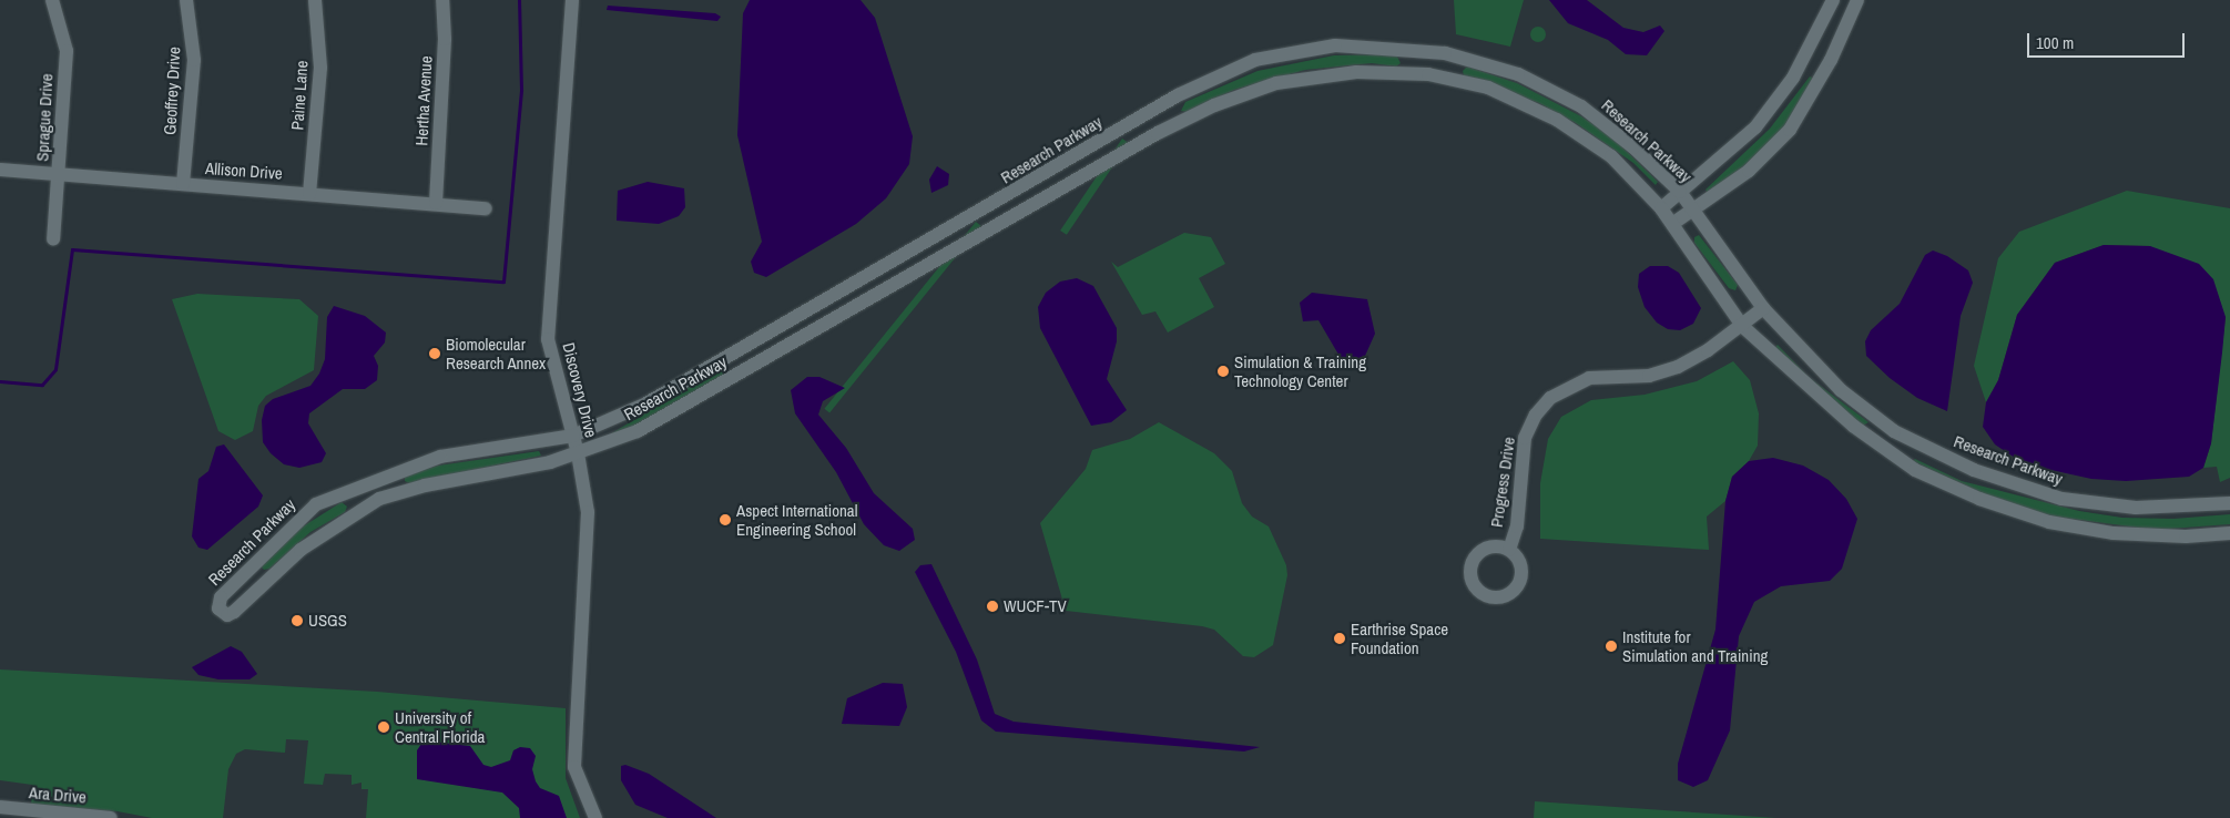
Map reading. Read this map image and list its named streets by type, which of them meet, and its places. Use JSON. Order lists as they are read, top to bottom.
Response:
{
  "streets": {
    "street": [
      "Geoffrey Drive",
      "Paine Lane",
      "Hertha Avenue",
      "Sprague Drive",
      "Research Parkway",
      "Allison Drive",
      "Discovery Drive",
      "Progress Drive",
      "Ara Drive"
    ]
  },
  "crossings": [
    ["Geoffrey Drive", "Allison Drive"],
    ["Paine Lane", "Allison Drive"],
    ["Hertha Avenue", "Allison Drive"],
    ["Sprague Drive", "Allison Drive"],
    ["Research Parkway", "Discovery Drive"],
    ["Research Parkway", "Progress Drive"]
  ],
  "places": [
    "Biomolecular Research Annex",
    "Simulation & Training Technology Center",
    "Aspect International Engineering School",
    "WUCF-TV",
    "USGS",
    "Earthrise Space Foundation",
    "Institute for Simulation and Training",
    "University of Central Florida"
  ],
  "scale_bar": "100 m"
}
